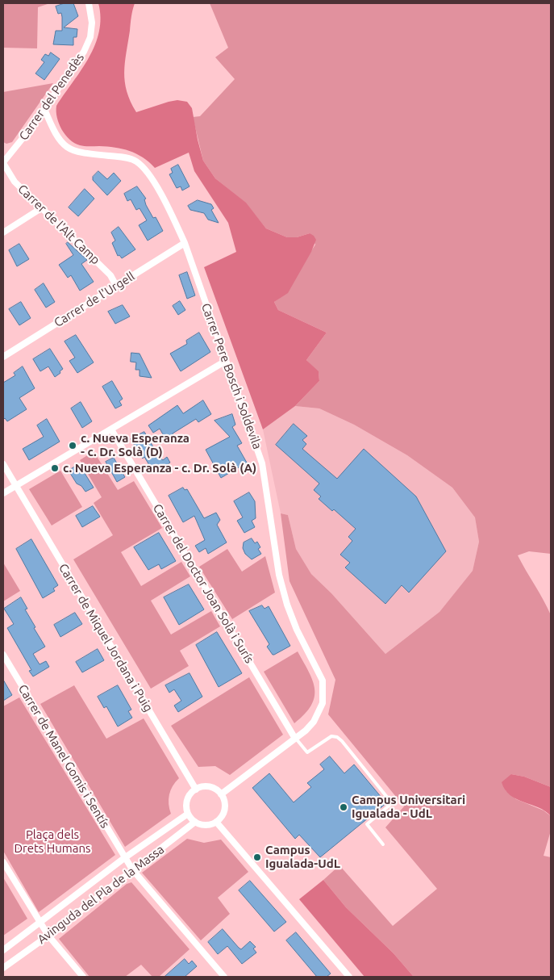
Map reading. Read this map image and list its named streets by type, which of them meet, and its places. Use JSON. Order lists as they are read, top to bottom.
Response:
{
  "streets": {
    "street": [
      "Carrer del Penedès",
      "Carrer de l'Alt Camp",
      "Carrer de l'Urgell",
      "Carrer Pere Bosch i Soldevila",
      "Carrer del Doctor Joan Solà i Surís",
      "Carrer de Miquel Jordana i Puig",
      "Carrer de Manel Gomis i Sentís",
      "Avinguda del Pla de la Massa"
    ]
  },
  "crossings": [
    ["Carrer del Penedès", "Carrer de l'Alt Camp"],
    ["Carrer del Penedès", "Carrer Pere Bosch i Soldevila"],
    ["Carrer de l'Alt Camp", "Carrer de l'Urgell"],
    ["Carrer de l'Urgell", "Carrer Pere Bosch i Soldevila"],
    ["Carrer Pere Bosch i Soldevila", "Carrer del Doctor Joan Solà i Surís"],
    ["Carrer de Miquel Jordana i Puig", "Avinguda del Pla de la Massa"],
    ["Carrer de Manel Gomis i Sentís", "Avinguda del Pla de la Massa"]
  ],
  "parks": ["Plaça dels Drets Humans"],
  "places": [
    "c. Nueva Esperanza - c. Dr. Solà (D)",
    "c. Nueva Esperanza - c. Dr. Solà (A)",
    "Campus Universitari Igualada - UdL",
    "Campus Igualada-UdL"
  ]
}
